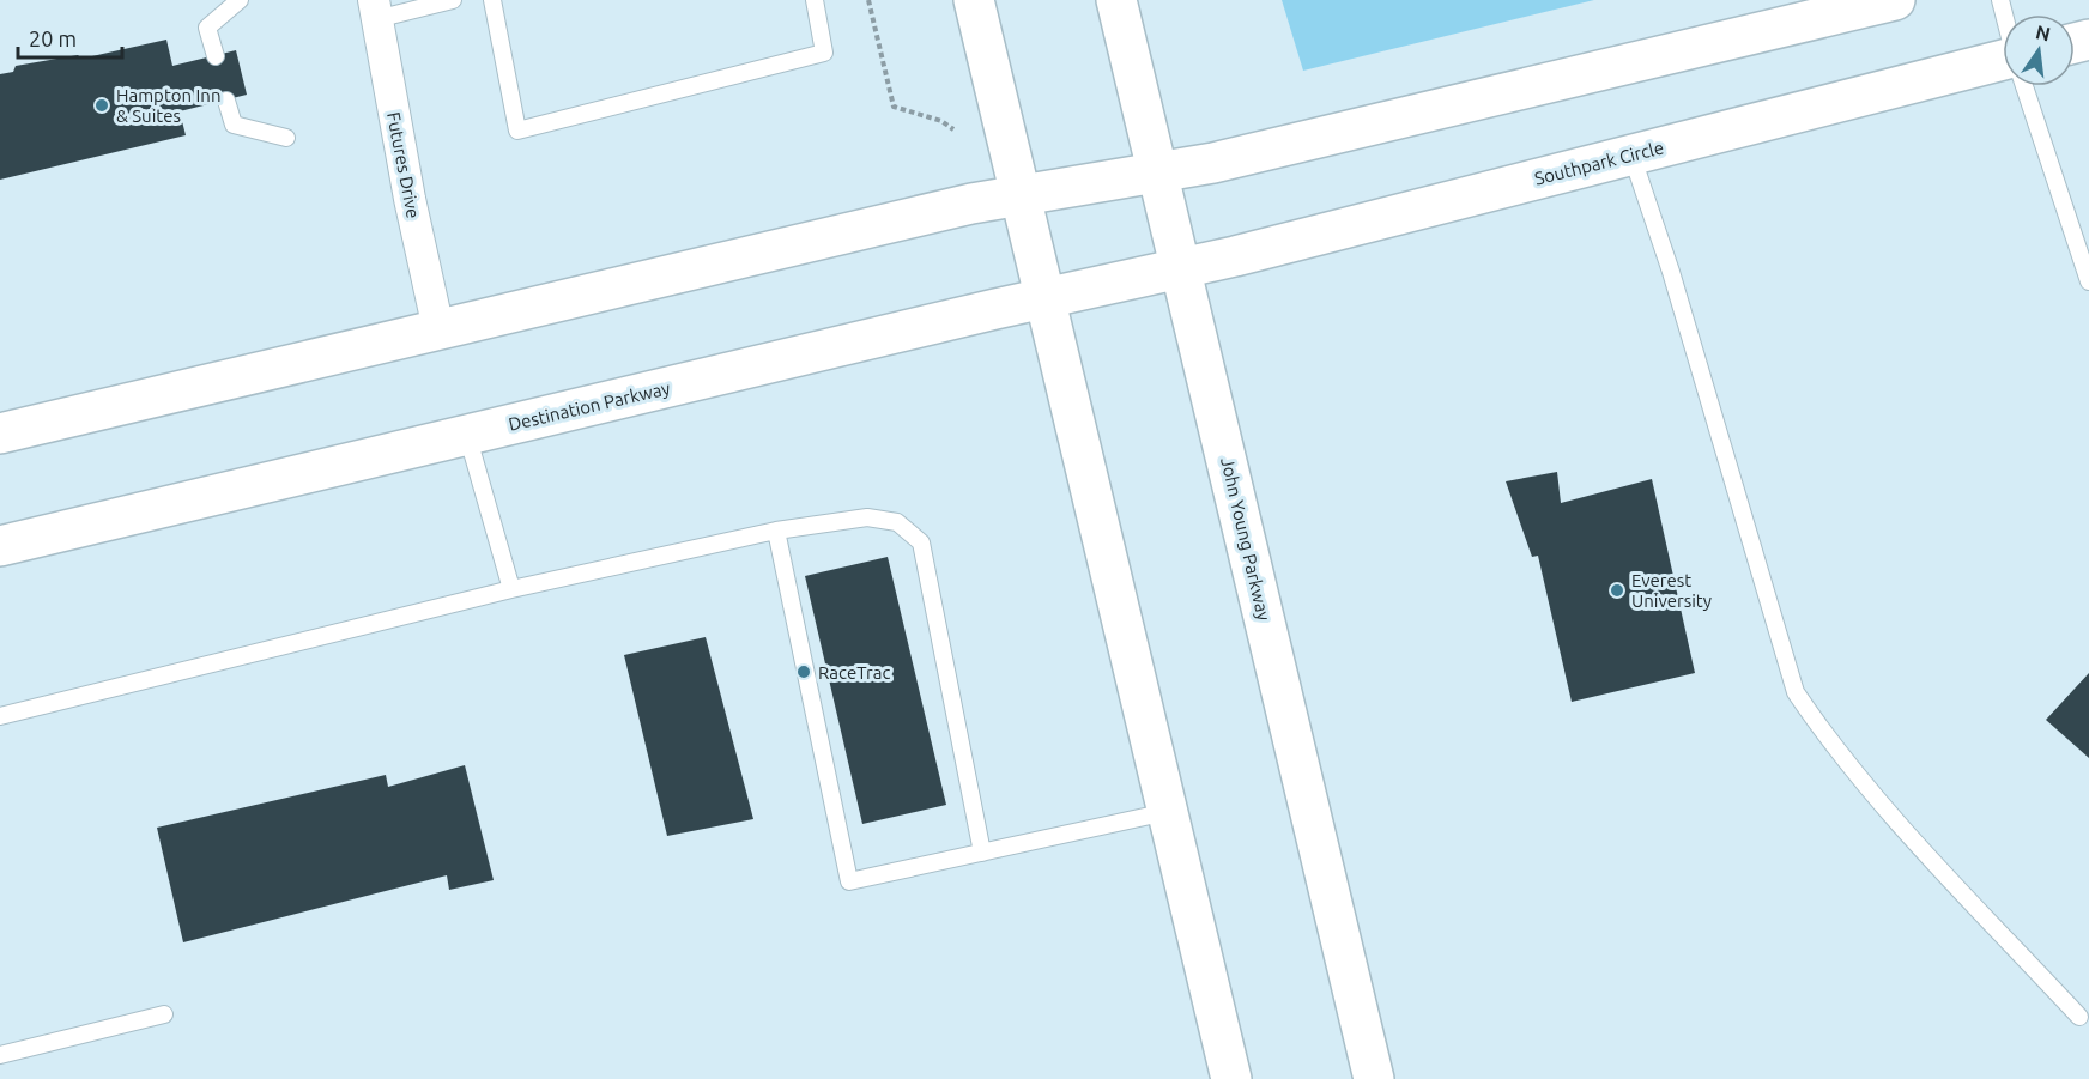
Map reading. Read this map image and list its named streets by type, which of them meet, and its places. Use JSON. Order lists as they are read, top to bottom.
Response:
{
  "streets": {
    "main road": ["Southpark Circle", "Destination Parkway", "John Young Parkway"],
    "street": ["Futures Drive"]
  },
  "crossings": [
    ["Southpark Circle", "Destination Parkway"],
    ["Southpark Circle", "John Young Parkway"],
    ["Destination Parkway", "John Young Parkway"]
  ],
  "places": ["Hampton Inn & Suites", "Everest University", "RaceTrac"],
  "scale_bar": "20 m",
  "north": "top"
}
